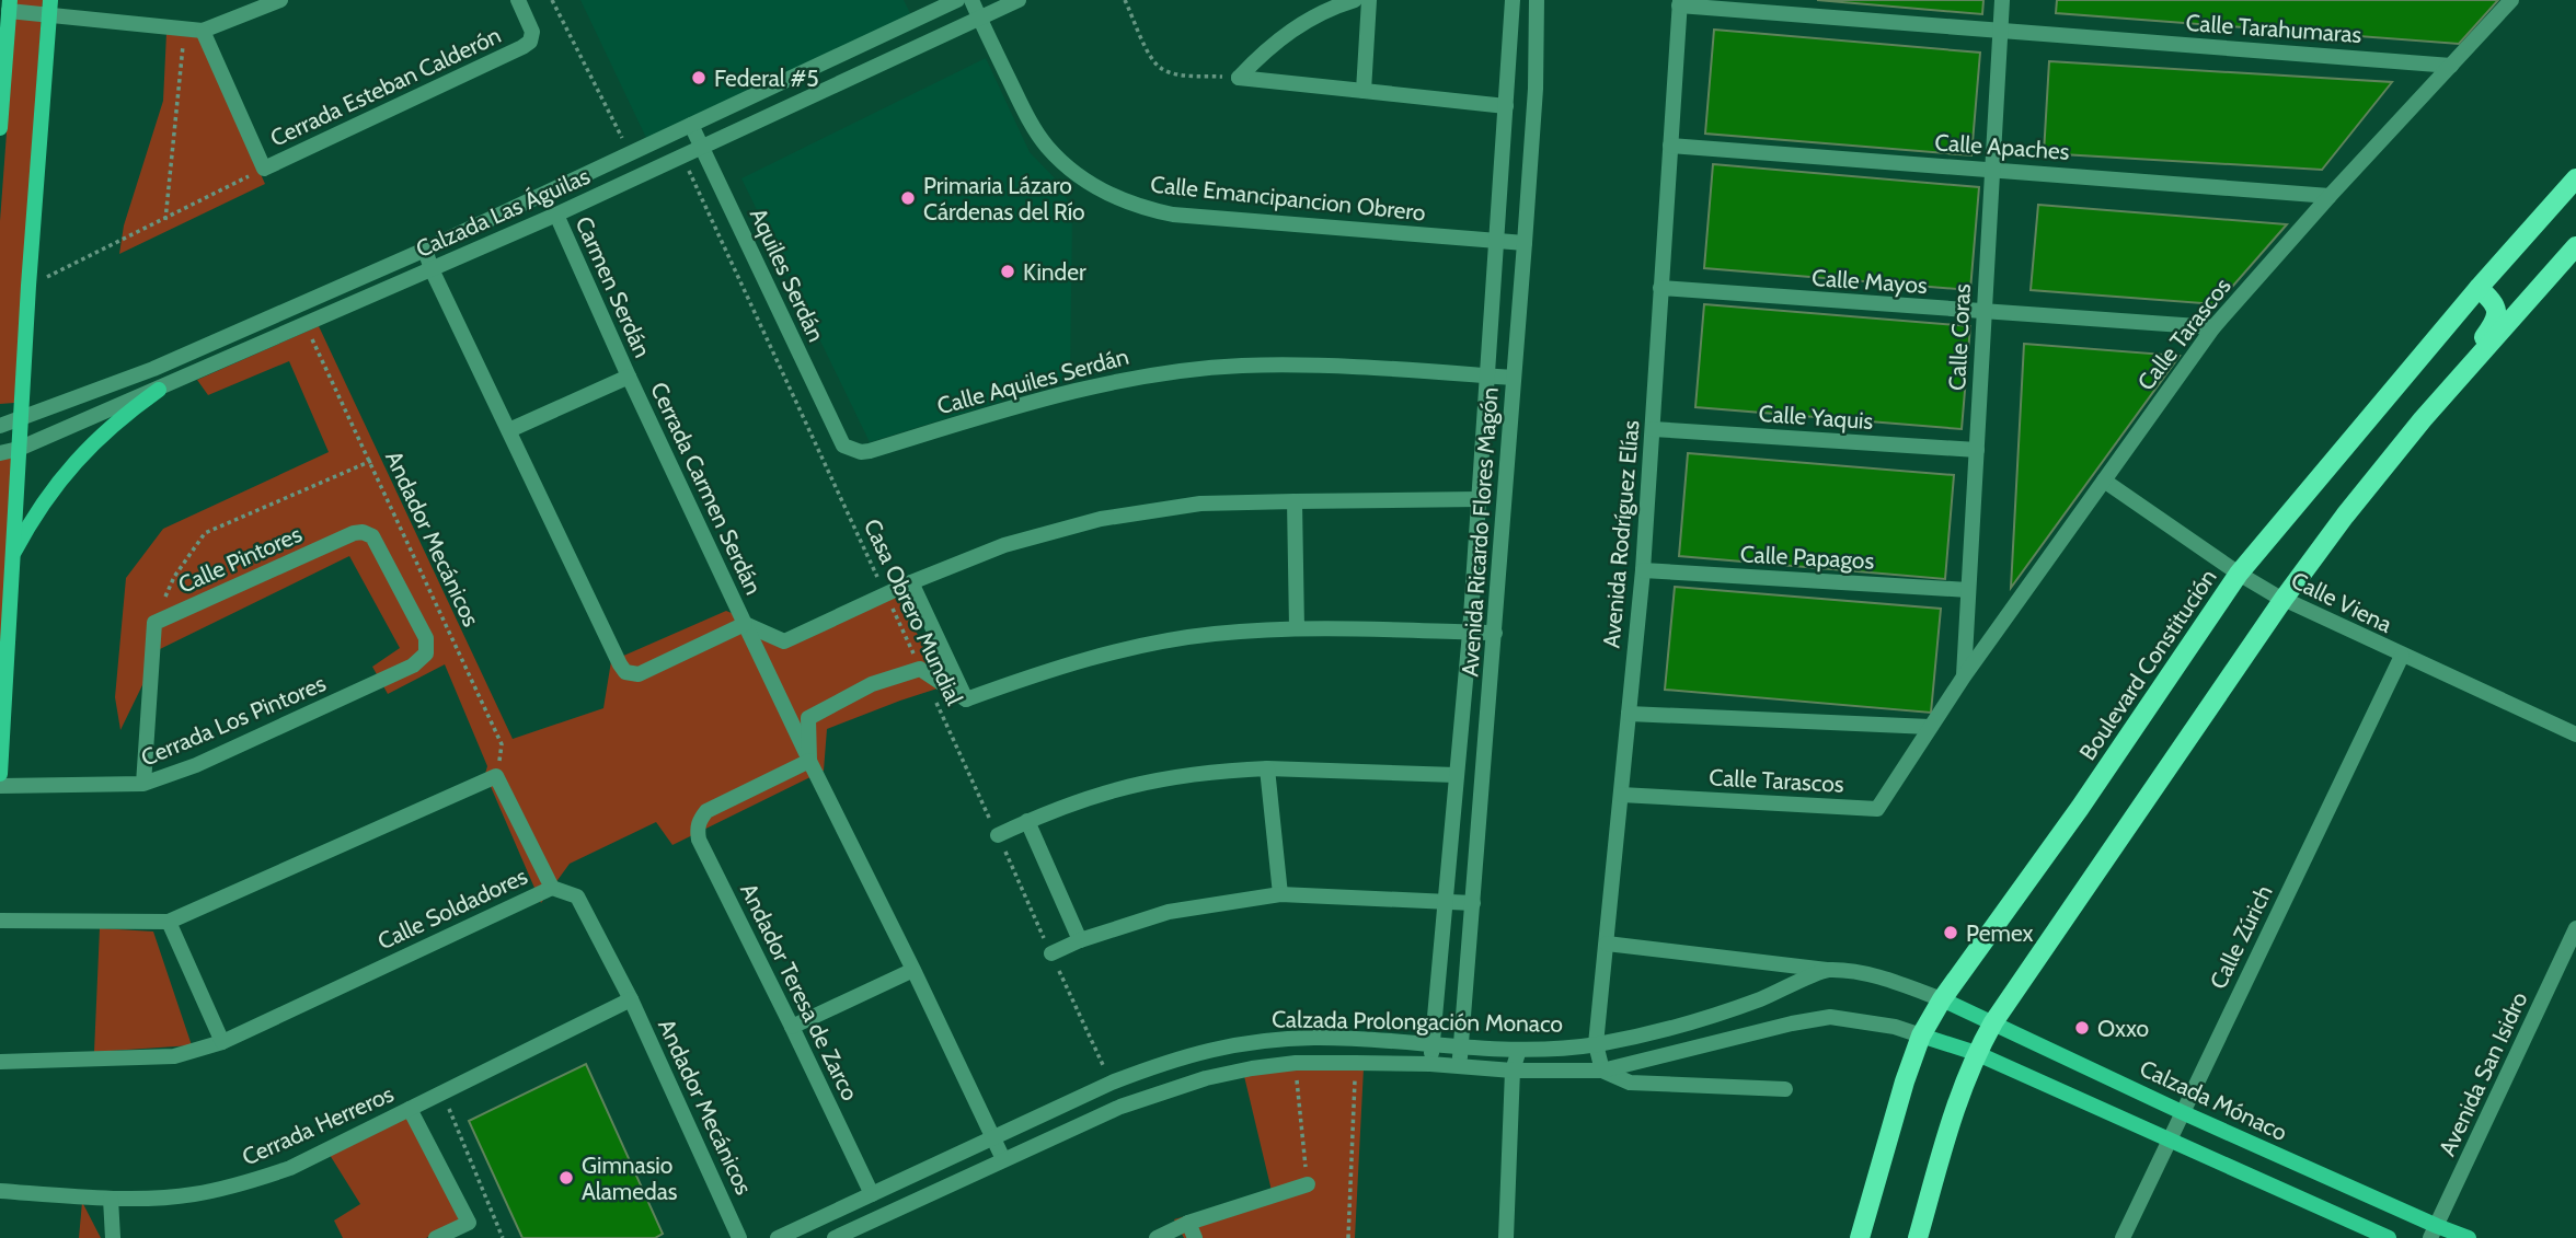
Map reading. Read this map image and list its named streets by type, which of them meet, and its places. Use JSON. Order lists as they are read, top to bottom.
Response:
{
  "streets": {
    "main road": ["Boulevard Constitución", "Calzada Mónaco"],
    "street": [
      "Calle Tarahumaras",
      "Cerrada Esteban Calderón",
      "Calle Apaches",
      "Calle Emancipancion Obrero",
      "Calzada Las Águilas",
      "Aquiles Serdán",
      "Calle Mayos",
      "Carmen Serdán",
      "Calle Tarascos",
      "Calle Coras",
      "Calle Aquiles Serdán",
      "Calle Yaquis",
      "Cerrada Carmen Serdán",
      "Avenida Ricardo Flores Magón",
      "Avenida Rodríguez Elías",
      "Andador Mecánicos",
      "Calle Papagos",
      "Calle Pintores",
      "Calle Viena",
      "Cerrada Los Pintores",
      "Calle Soldadores",
      "Calle Zúrich",
      "Andador Teresa de Zarco",
      "Calzada Prolongación Monaco",
      "Avenida San Isidro",
      "Cerrada Herreros"
    ],
    "path": ["Casa Obrero Mundial"]
  },
  "crossings": [
    ["Calle Tarahumaras", "Calle Tarascos"],
    ["Calle Tarahumaras", "Calle Coras"],
    ["Calle Tarahumaras", "Avenida Rodríguez Elías"],
    ["Calle Apaches", "Calle Tarascos"],
    ["Calle Apaches", "Calle Coras"],
    ["Calle Apaches", "Avenida Rodríguez Elías"],
    ["Calle Emancipancion Obrero", "Calzada Las Águilas"],
    ["Calle Emancipancion Obrero", "Avenida Ricardo Flores Magón"],
    ["Calzada Las Águilas", "Aquiles Serdán"],
    ["Calzada Las Águilas", "Carmen Serdán"],
    ["Calzada Las Águilas", "Cerrada Carmen Serdán"],
    ["Calzada Las Águilas", "Andador Mecánicos"],
    ["Calzada Las Águilas", "Casa Obrero Mundial"],
    ["Aquiles Serdán", "Calle Aquiles Serdán"],
    ["Calle Mayos", "Calle Tarascos"],
    ["Calle Mayos", "Calle Coras"],
    ["Calle Mayos", "Avenida Rodríguez Elías"],
    ["Carmen Serdán", "Cerrada Carmen Serdán"],
    ["Calle Tarascos", "Calle Coras"],
    ["Calle Tarascos", "Avenida Rodríguez Elías"],
    ["Calle Tarascos", "Calle Viena"],
    ["Calle Coras", "Calle Yaquis"],
    ["Calle Coras", "Calle Papagos"],
    ["Calle Aquiles Serdán", "Avenida Ricardo Flores Magón"],
    ["Calle Yaquis", "Avenida Rodríguez Elías"],
    ["Avenida Ricardo Flores Magón", "Calzada Prolongación Monaco"],
    ["Avenida Rodríguez Elías", "Calle Papagos"],
    ["Avenida Rodríguez Elías", "Calzada Prolongación Monaco"],
    ["Andador Mecánicos", "Calle Soldadores"],
    ["Andador Mecánicos", "Cerrada Herreros"],
    ["Calle Pintores", "Cerrada Los Pintores"],
    ["Calle Viena", "Boulevard Constitución"],
    ["Calle Viena", "Calle Zúrich"],
    ["Casa Obrero Mundial", "Calzada Prolongación Monaco"],
    ["Boulevard Constitución", "Calzada Prolongación Monaco"],
    ["Boulevard Constitución", "Calzada Mónaco"],
    ["Calle Zúrich", "Calzada Mónaco"],
    ["Andador Teresa de Zarco", "Calzada Prolongación Monaco"],
    ["Avenida San Isidro", "Calzada Mónaco"]
  ],
  "places": [
    "Federal #5",
    "Primaria Lázaro Cárdenas del Río",
    "Kinder",
    "Pemex",
    "Oxxo",
    "Gimnasio Alamedas"
  ]
}
